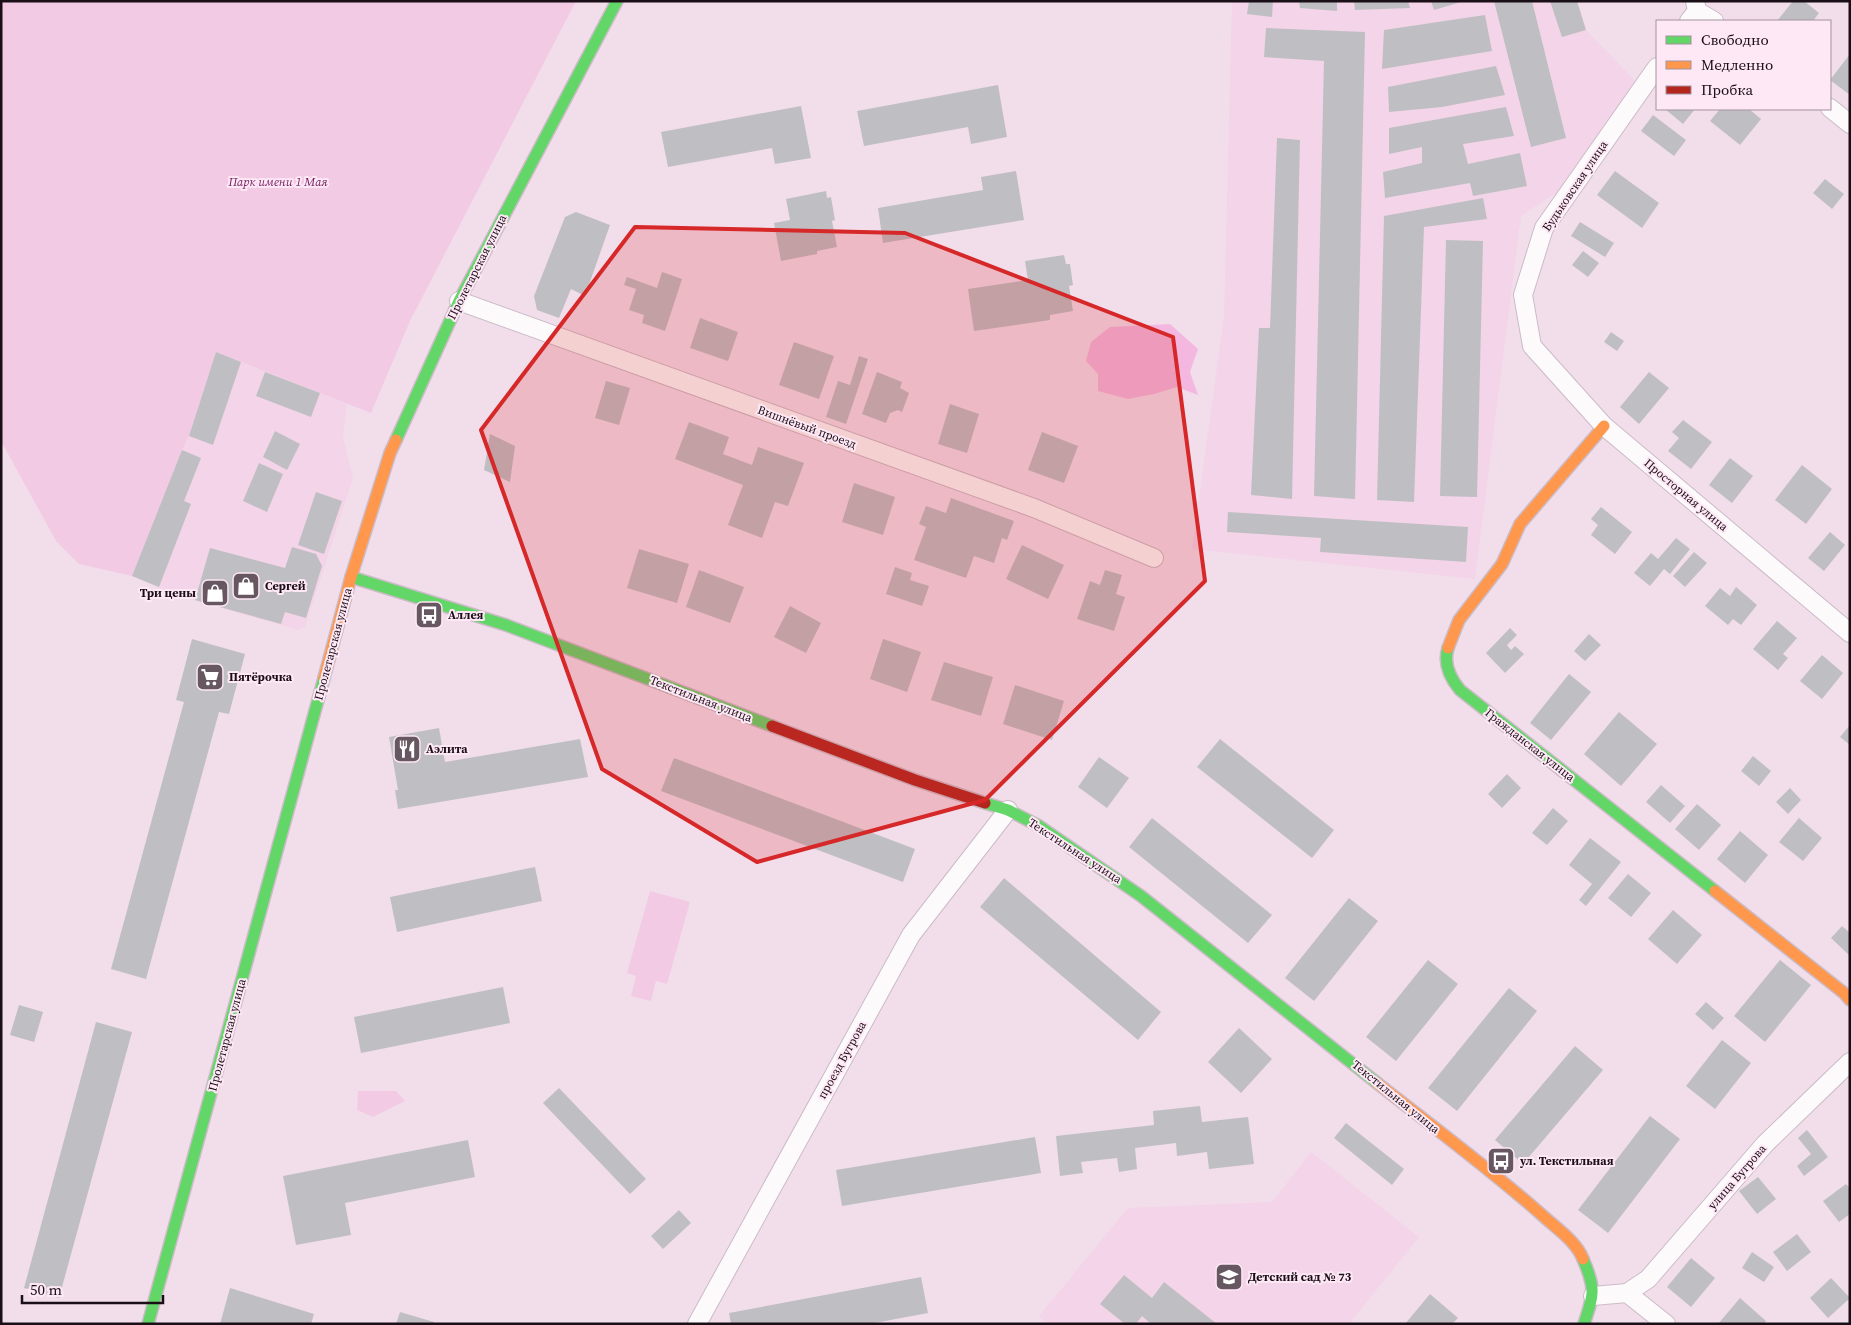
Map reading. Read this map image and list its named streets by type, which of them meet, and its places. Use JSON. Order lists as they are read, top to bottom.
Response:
{
  "streets": {
    "street": [
      "Будьковская улица",
      "Пролетарская улица",
      "Вишнёвый проезд",
      "Просторная улица",
      "Текстильная улица",
      "Гражданская улица",
      "проезд Бугрова",
      "улица Бугрова"
    ]
  },
  "crossings": [
    ["Будьковская улица", "Просторная улица"],
    ["Пролетарская улица", "Вишнёвый проезд"],
    ["Пролетарская улица", "Текстильная улица"],
    ["Просторная улица", "Гражданская улица"],
    ["Текстильная улица", "проезд Бугрова"]
  ],
  "parks": ["Парк имени 1 Мая"],
  "places": {
    "shop": ["Сергей", "Три цены"],
    "bus stop": ["Аллея", "ул. Текстильная"],
    "supermarket": ["Пятёрочка"],
    "restaurant": ["Аэлита"],
    "school or university": ["Детский сад № 73"]
  },
  "legend": ["Свободно", "Медленно", "Пробка"],
  "scale_bar": "50 m"
}
